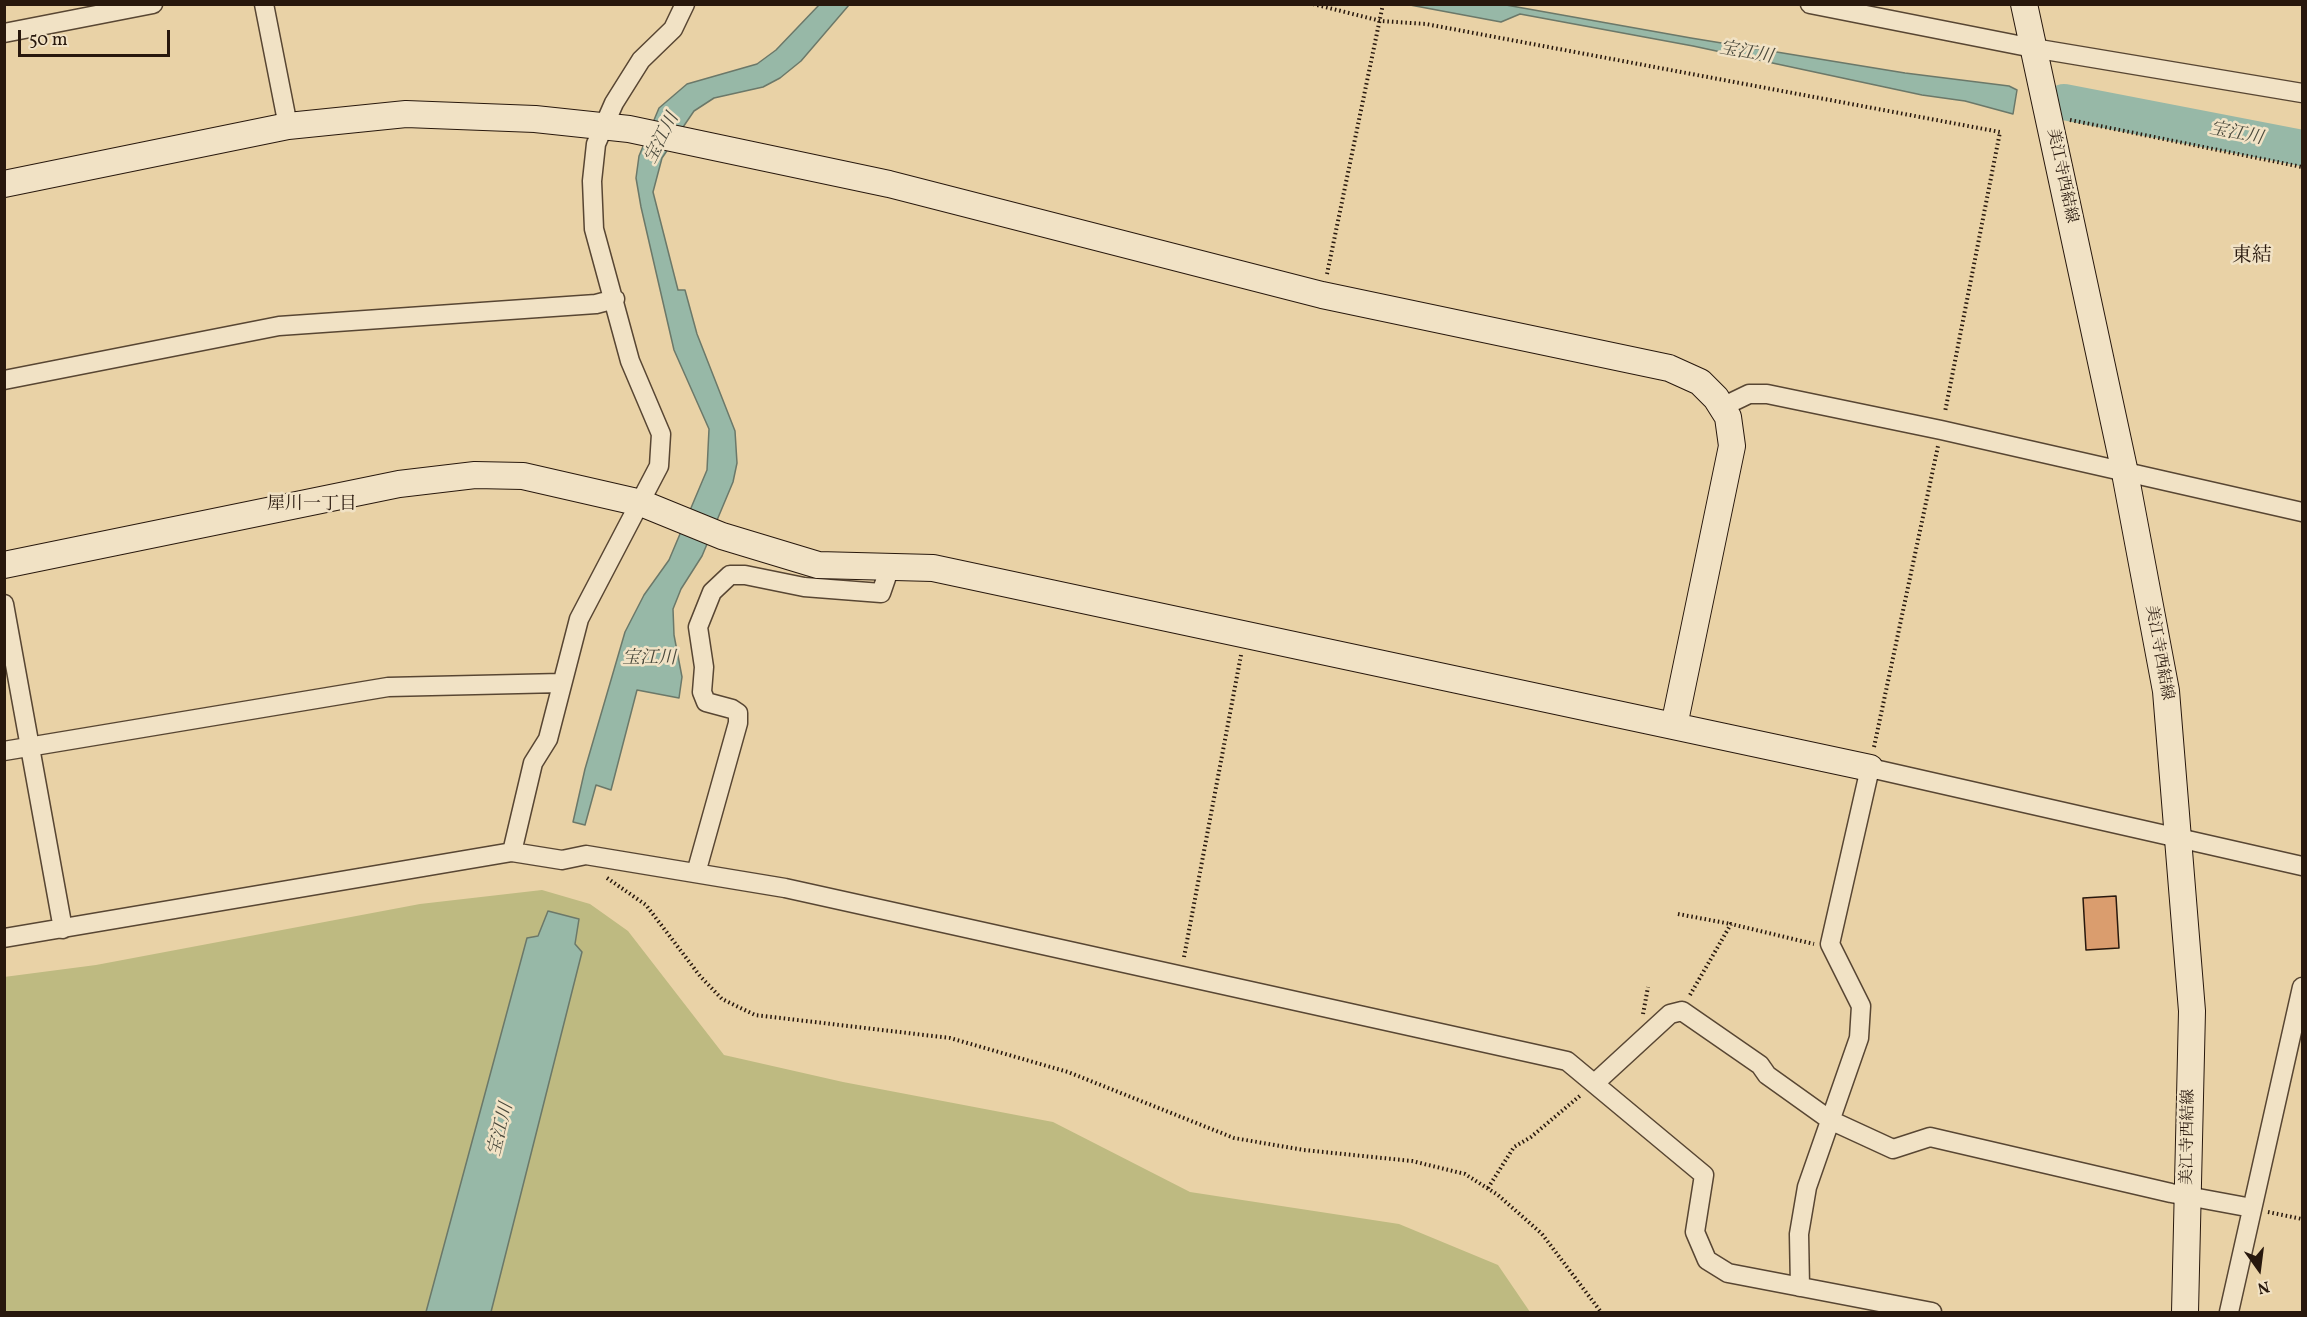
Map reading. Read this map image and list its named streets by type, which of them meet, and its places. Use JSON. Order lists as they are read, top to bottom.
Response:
{
  "streets": {
    "street": ["美江寺西結線"]
  },
  "districts": ["東結", "犀川一丁目"],
  "water": ["宝江川"],
  "scale_bar": "50 m",
  "north": "bottom"
}
